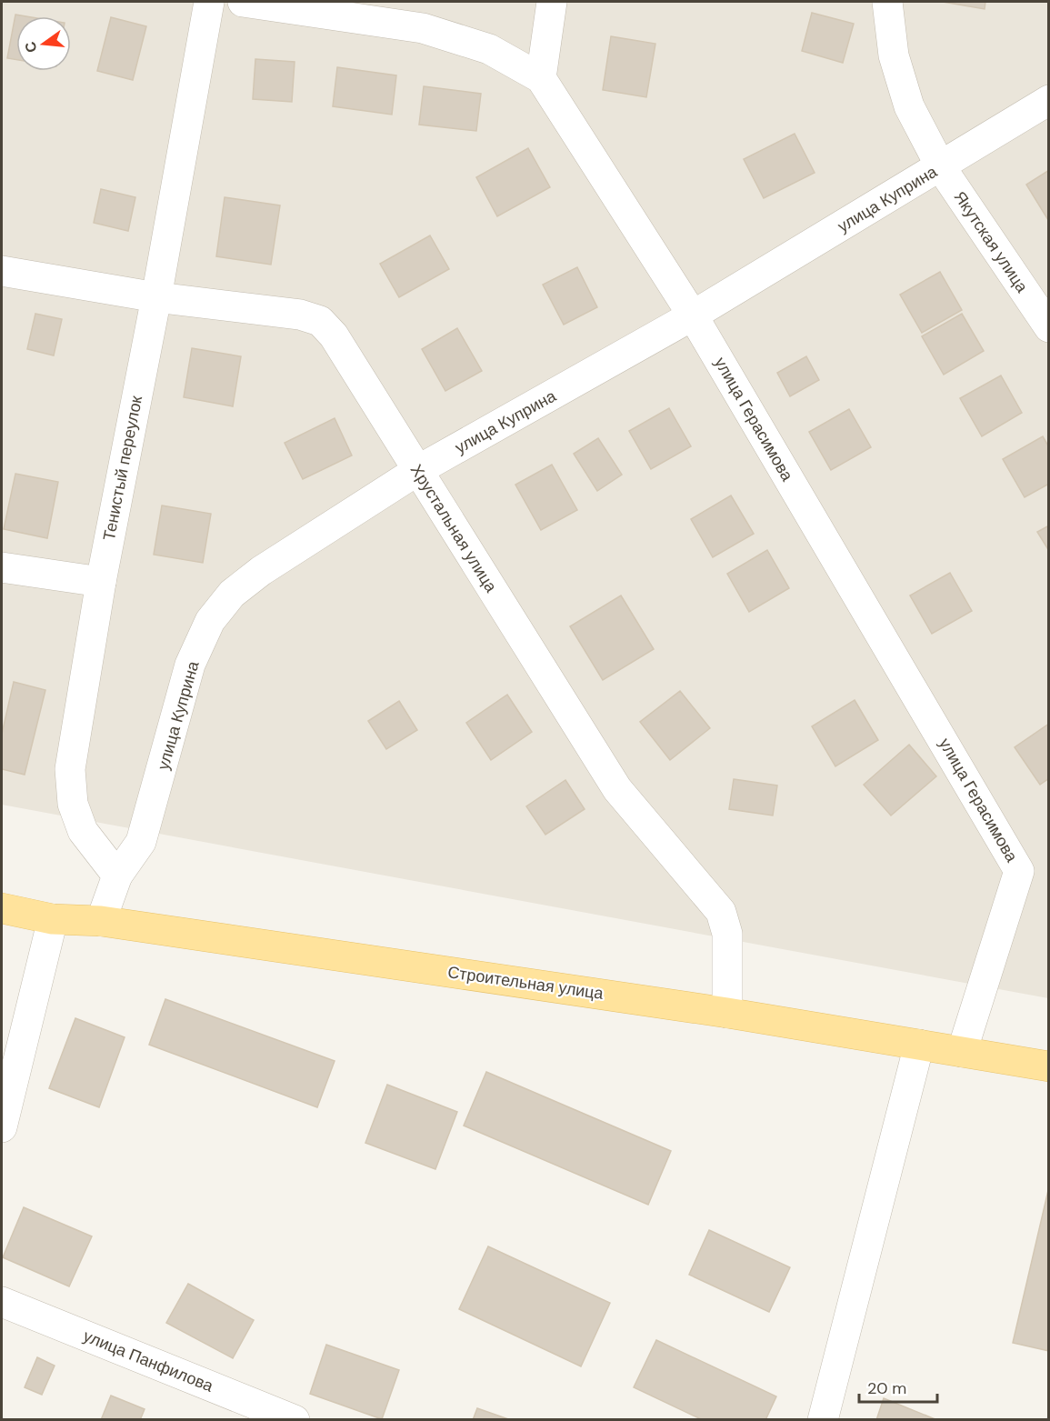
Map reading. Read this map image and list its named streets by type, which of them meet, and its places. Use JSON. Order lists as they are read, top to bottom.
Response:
{
  "streets": {
    "main road": ["Строительная улица"],
    "street": [
      "улица Куприна",
      "Якутская улица",
      "улица Герасимова",
      "Тенистый переулок",
      "Хрустальная улица",
      "улица Панфилова"
    ]
  },
  "crossings": [
    ["улица Куприна", "Якутская улица"],
    ["улица Куприна", "улица Герасимова"],
    ["улица Куприна", "Тенистый переулок"],
    ["улица Куприна", "Хрустальная улица"],
    ["улица Герасимова", "Строительная улица"],
    ["Тенистый переулок", "Хрустальная улица"],
    ["Хрустальная улица", "Строительная улица"]
  ],
  "scale_bar": "20 m",
  "north": "left"
}
